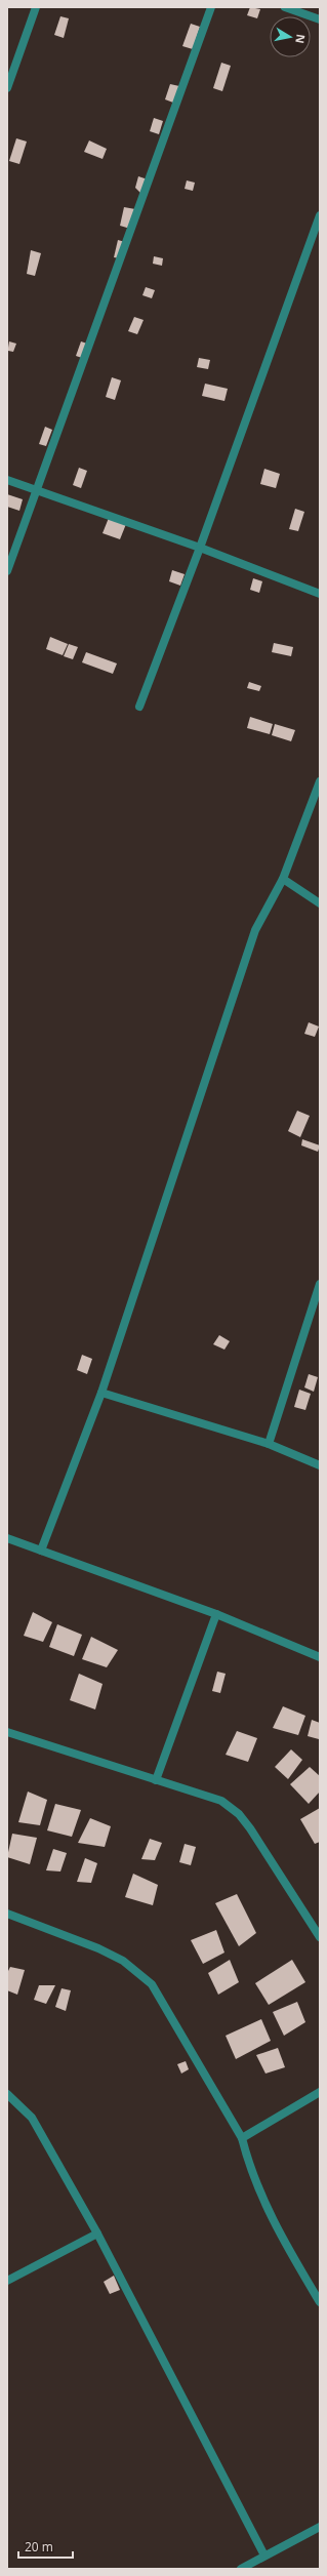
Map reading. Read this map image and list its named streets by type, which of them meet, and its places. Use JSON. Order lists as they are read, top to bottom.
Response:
{
  "scale_bar": "20 m",
  "north": "right"
}
